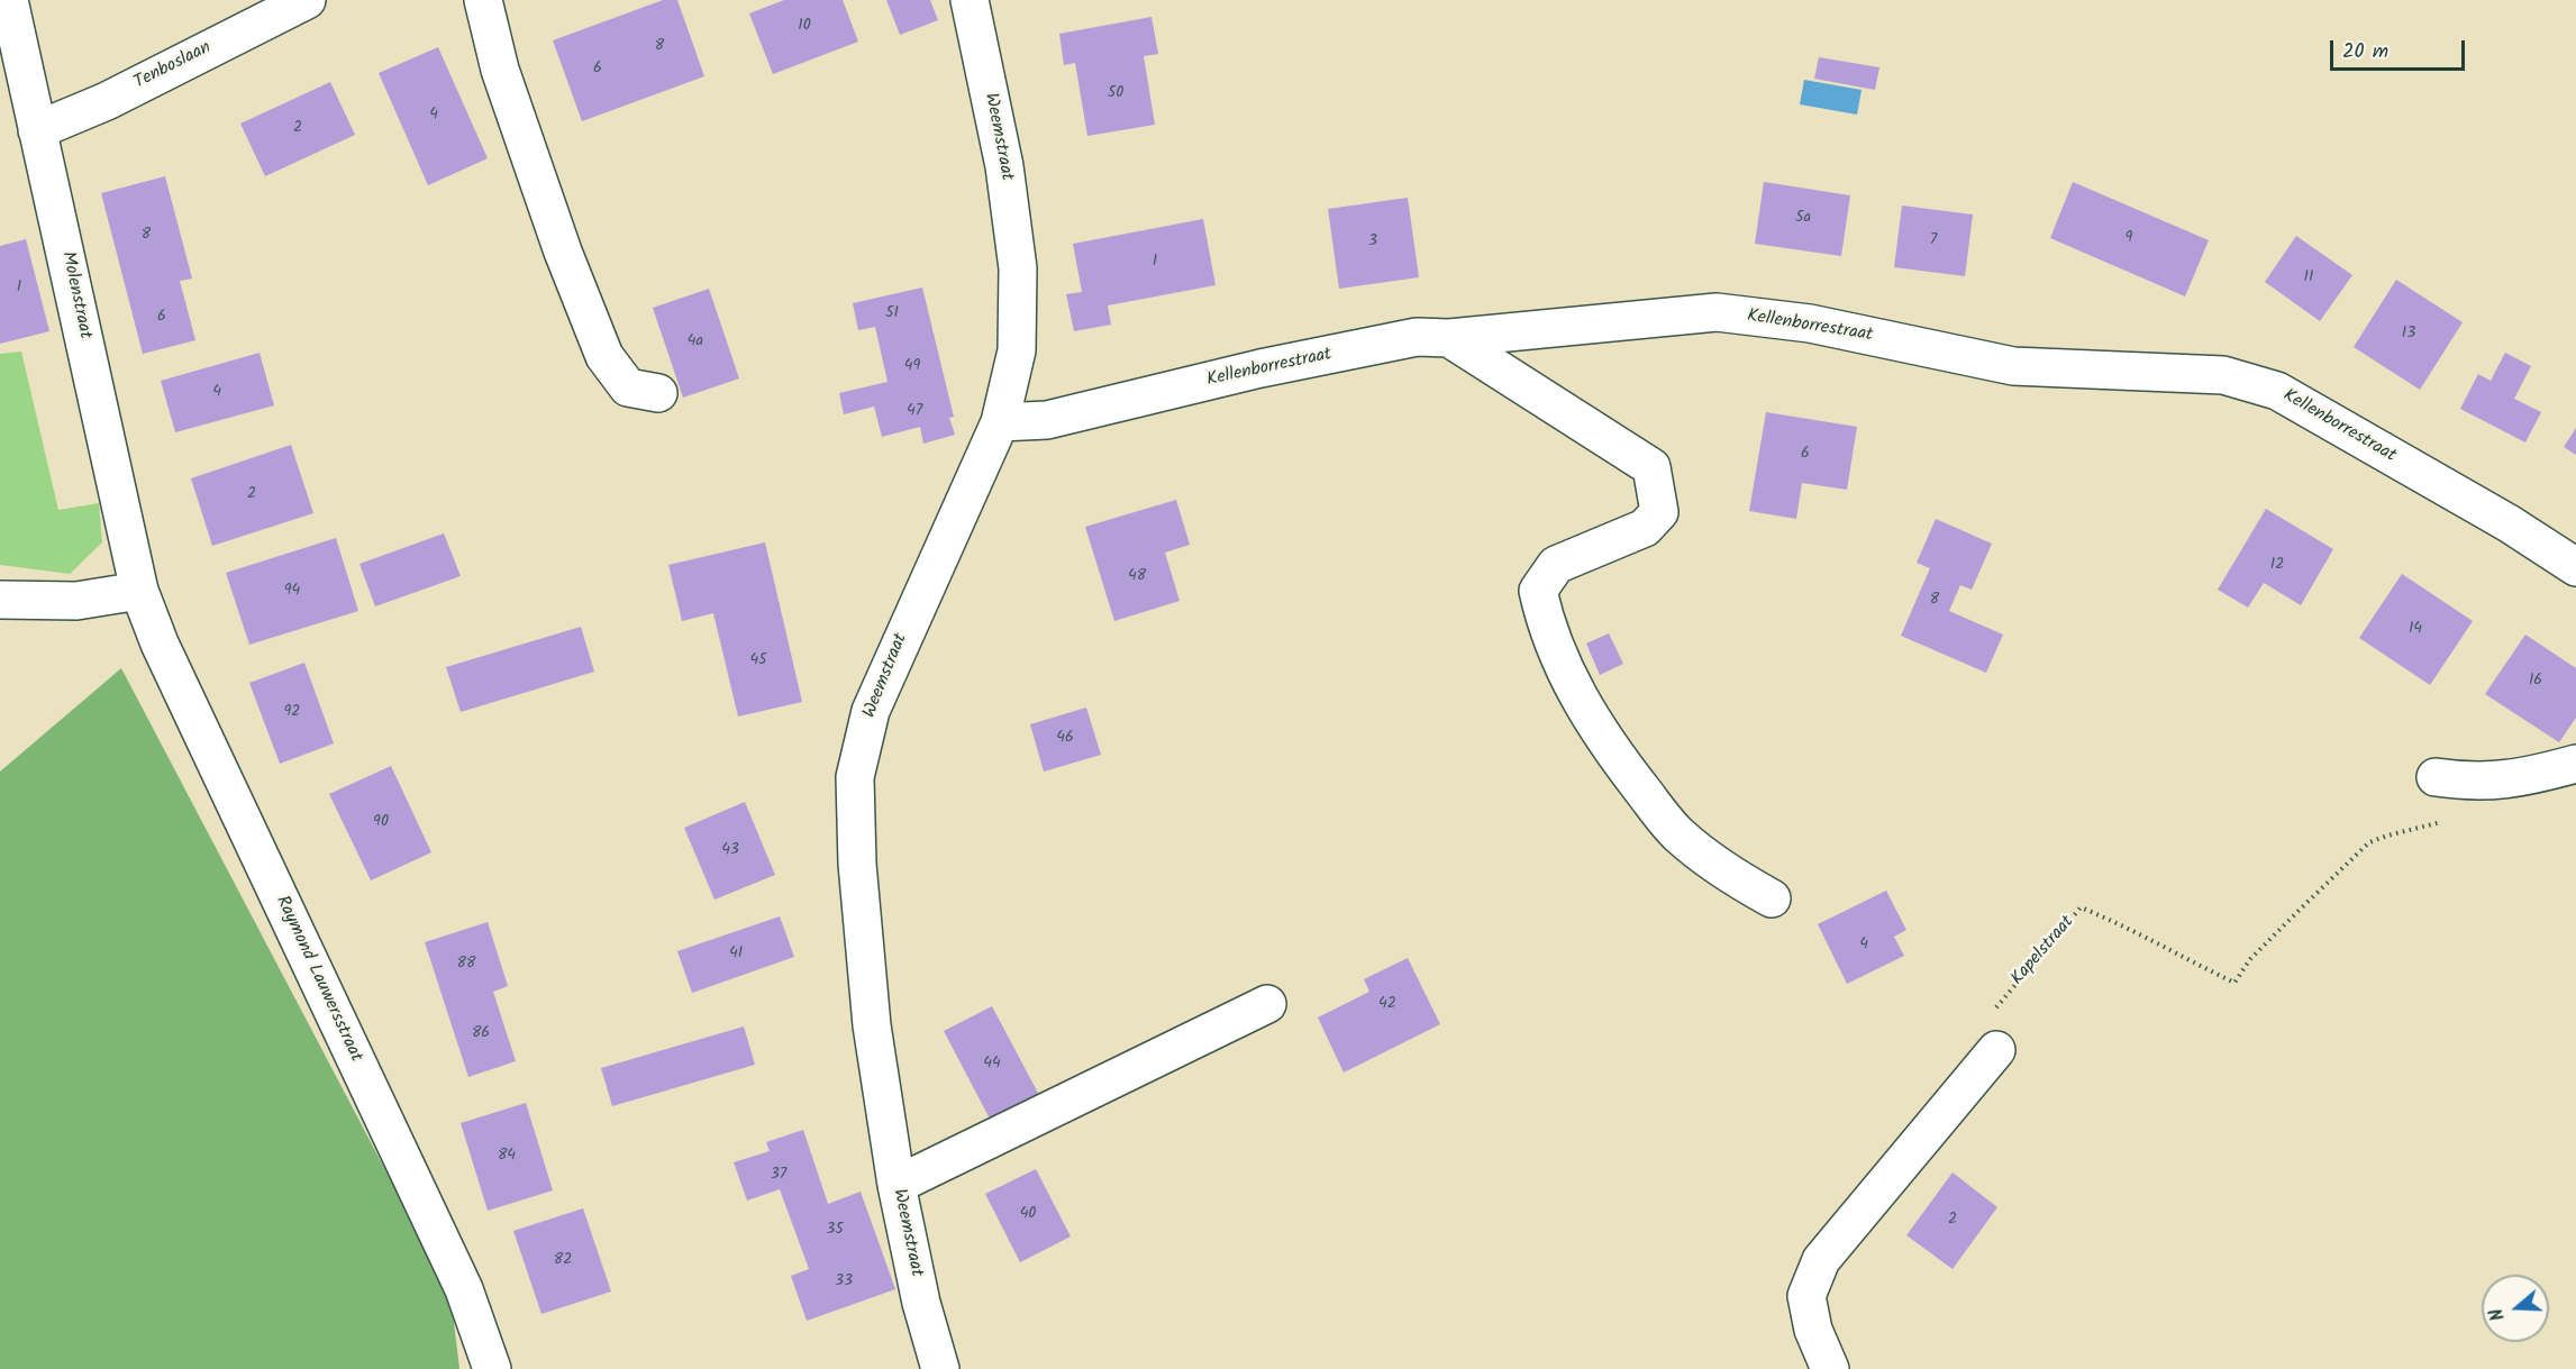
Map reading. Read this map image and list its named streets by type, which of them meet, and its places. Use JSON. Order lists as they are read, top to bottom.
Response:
{
  "streets": {
    "street": [
      "Tenboslaan",
      "Weemstraat",
      "Molenstraat",
      "Kellenborrestraat",
      "Raymond Lauwersstraat"
    ],
    "path": ["Kapelstraat"]
  },
  "crossings": [
    ["Tenboslaan", "Molenstraat"],
    ["Weemstraat", "Kellenborrestraat"],
    ["Molenstraat", "Raymond Lauwersstraat"]
  ],
  "house_numbers": [
    "10",
    "8",
    "6",
    "50",
    "4",
    "2",
    "5a",
    "8",
    "9",
    "7",
    "3",
    "1",
    "11",
    "1",
    "51",
    "6",
    "13",
    "4a",
    "49",
    "4",
    "47",
    "6",
    "2",
    "12",
    "48",
    "94",
    "8",
    "14",
    "45",
    "16",
    "92",
    "46",
    "90",
    "43",
    "4",
    "41",
    "88",
    "42",
    "86",
    "44",
    "84",
    "37",
    "40",
    "2",
    "35",
    "82",
    "33"
  ],
  "scale_bar": "20 m",
  "north": "left"
}
